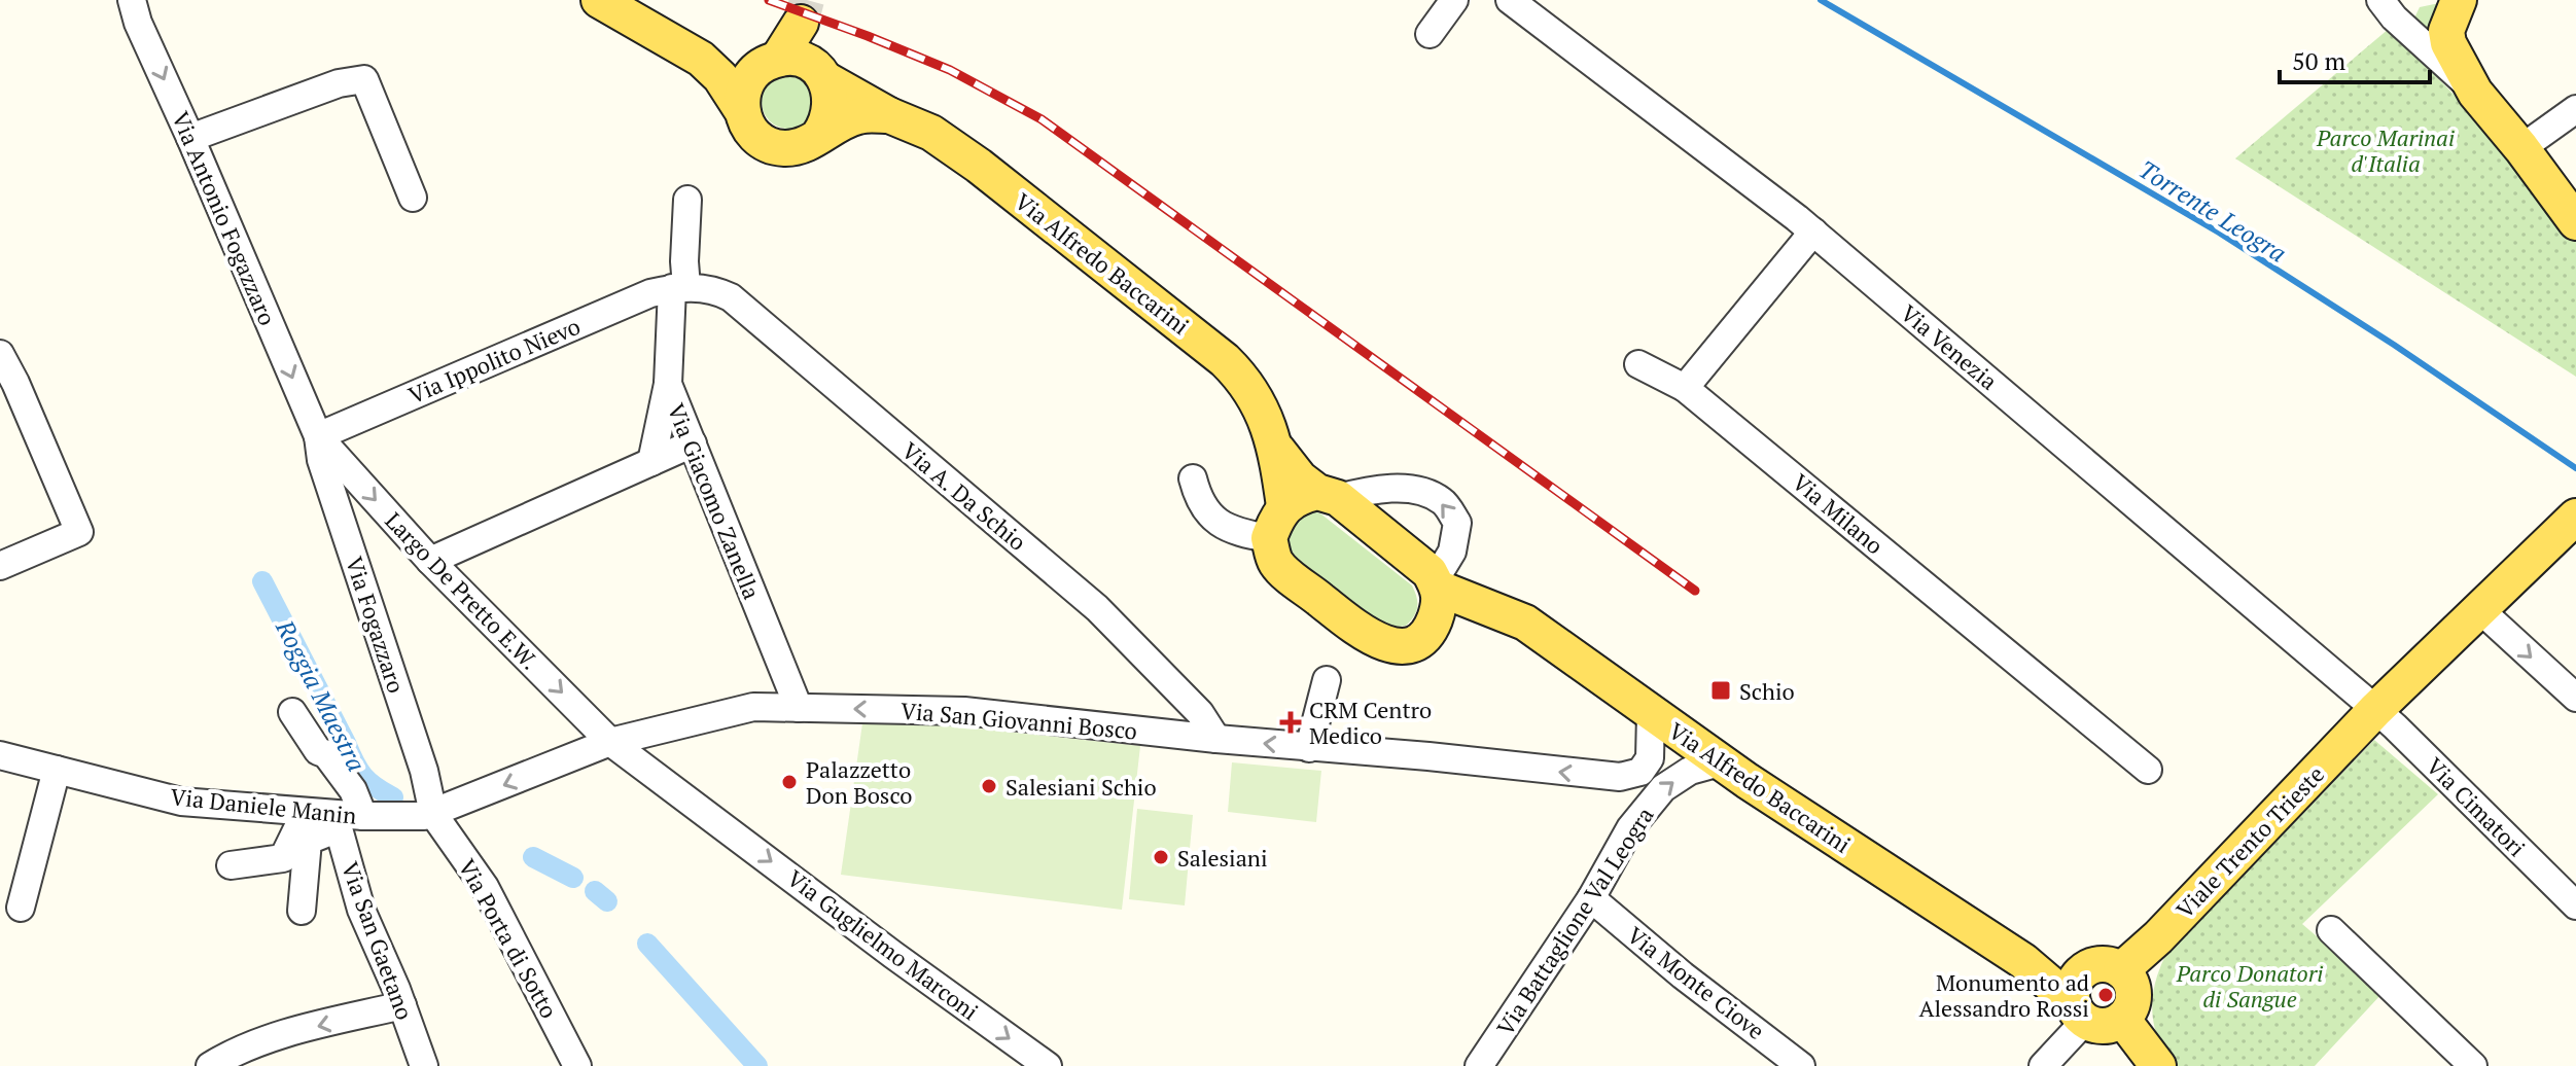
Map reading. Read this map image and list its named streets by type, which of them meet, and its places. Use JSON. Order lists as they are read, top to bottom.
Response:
{
  "streets": {
    "main road": ["Via Alfredo Baccarini", "Viale Trento Trieste"],
    "street": [
      "Via Antonio Fogazzaro",
      "Via Venezia",
      "Via Ippolito Nievo",
      "Via A. Da Schio",
      "Via Giacomo Zanella",
      "Via Milano",
      "Largo De Pretto E.W.",
      "Via Fogazzaro",
      "Via San Giovanni Bosco",
      "Via Daniele Manin",
      "Via Cimatori",
      "Via Battaglione Val Leogra",
      "Via Porta di Sotto",
      "Via San Gaetano",
      "Via Guglielmo Marconi",
      "Via Monte Ciove"
    ]
  },
  "crossings": [
    ["Via Antonio Fogazzaro", "Via Ippolito Nievo"],
    ["Via Antonio Fogazzaro", "Largo De Pretto E.W."],
    ["Via Antonio Fogazzaro", "Via Fogazzaro"],
    ["Via Alfredo Baccarini", "Viale Trento Trieste"],
    ["Via Alfredo Baccarini", "Via Battaglione Val Leogra"],
    ["Via Venezia", "Via Cimatori"],
    ["Via Venezia", "Viale Trento Trieste"],
    ["Via Ippolito Nievo", "Via A. Da Schio"],
    ["Via Ippolito Nievo", "Via Giacomo Zanella"],
    ["Via Ippolito Nievo", "Largo De Pretto E.W."],
    ["Via Ippolito Nievo", "Via Fogazzaro"],
    ["Via A. Da Schio", "Via Giacomo Zanella"],
    ["Via A. Da Schio", "Via San Giovanni Bosco"],
    ["Via Giacomo Zanella", "Via San Giovanni Bosco"],
    ["Largo De Pretto E.W.", "Via Fogazzaro"],
    ["Largo De Pretto E.W.", "Via San Giovanni Bosco"],
    ["Largo De Pretto E.W.", "Via Guglielmo Marconi"],
    ["Via Fogazzaro", "Via San Giovanni Bosco"],
    ["Via Fogazzaro", "Via Daniele Manin"],
    ["Via Fogazzaro", "Via Porta di Sotto"],
    ["Via San Giovanni Bosco", "Via Daniele Manin"],
    ["Via San Giovanni Bosco", "Via Porta di Sotto"],
    ["Via San Giovanni Bosco", "Via Guglielmo Marconi"],
    ["Via Daniele Manin", "Via Porta di Sotto"],
    ["Via Daniele Manin", "Via San Gaetano"],
    ["Via Cimatori", "Viale Trento Trieste"],
    ["Via Battaglione Val Leogra", "Via Monte Ciove"]
  ],
  "one_way": ["Via Antonio Fogazzaro", "Via San Giovanni Bosco", "Via Guglielmo Marconi"],
  "water": ["Torrente Leogra", "Roggia Maestra"],
  "parks": ["Parco Marinai d'Italia", "Parco Donatori di Sangue"],
  "places": {
    "transit": ["Schio"],
    "health": ["CRM Centro Medico"],
    "other": [
      "Palazzetto Don Bosco",
      "Salesiani Schio",
      "Salesiani",
      "Monumento ad Alessandro Rossi"
    ]
  },
  "scale_bar": "50 m"
}
